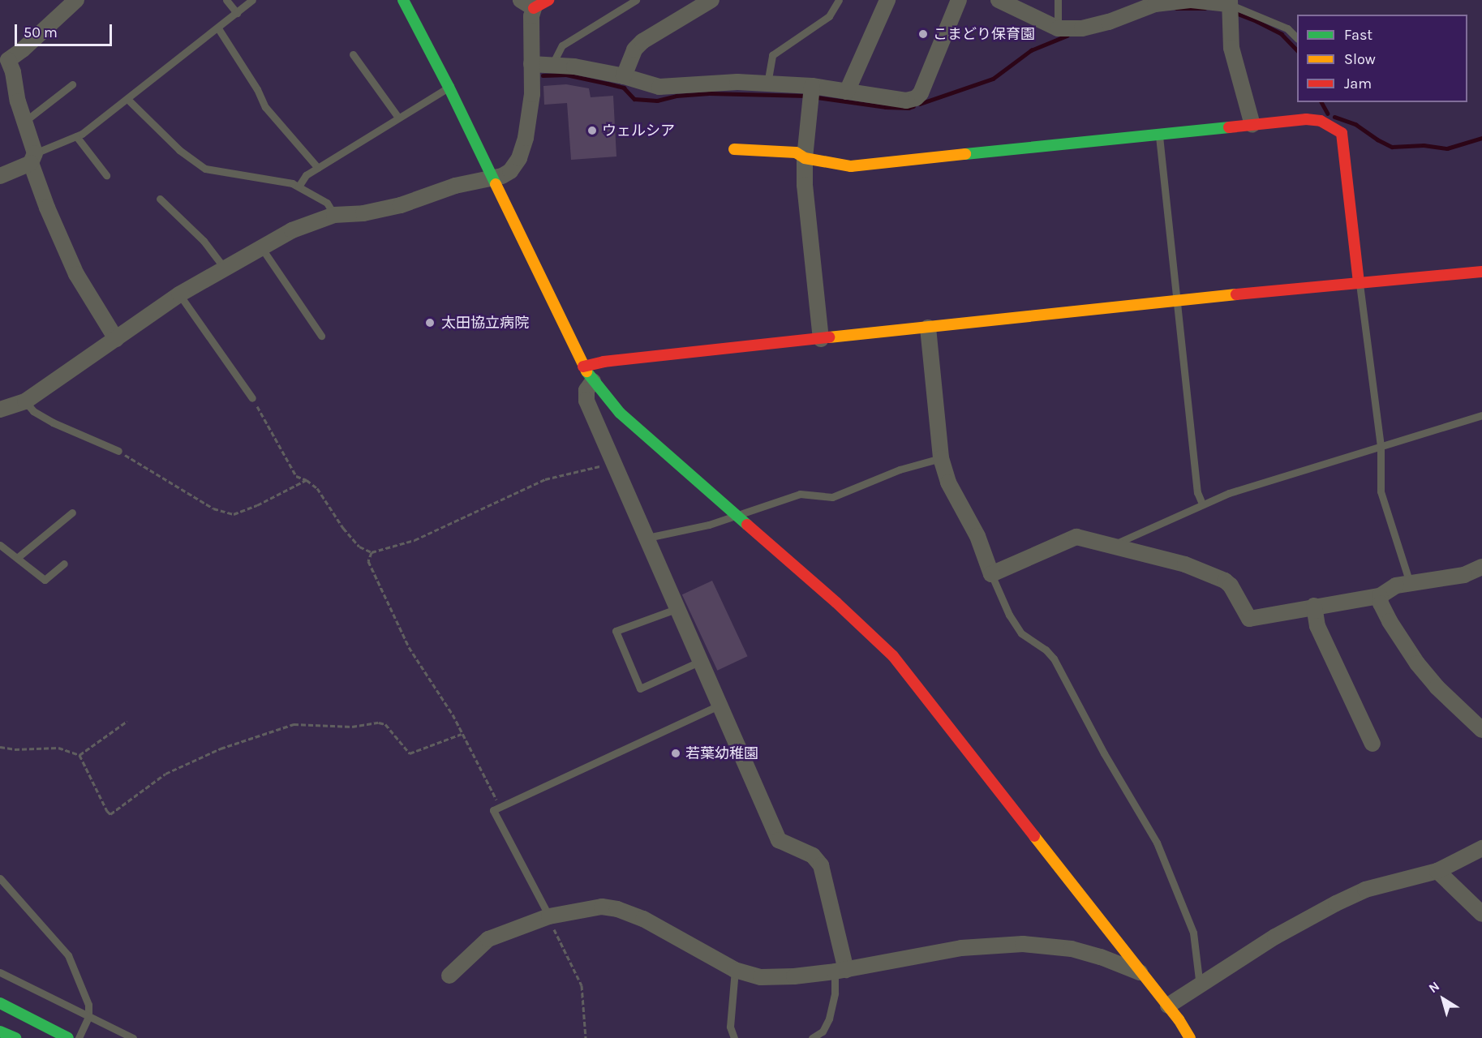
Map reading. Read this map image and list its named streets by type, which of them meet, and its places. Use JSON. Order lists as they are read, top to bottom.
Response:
{
  "places": [
    "こまどり保育園",
    "ウェルシア",
    "太田協立病院",
    "若葉幼稚園"
  ],
  "legend": ["Fast", "Slow", "Jam"],
  "scale_bar": "50 m",
  "north": "top left"
}
